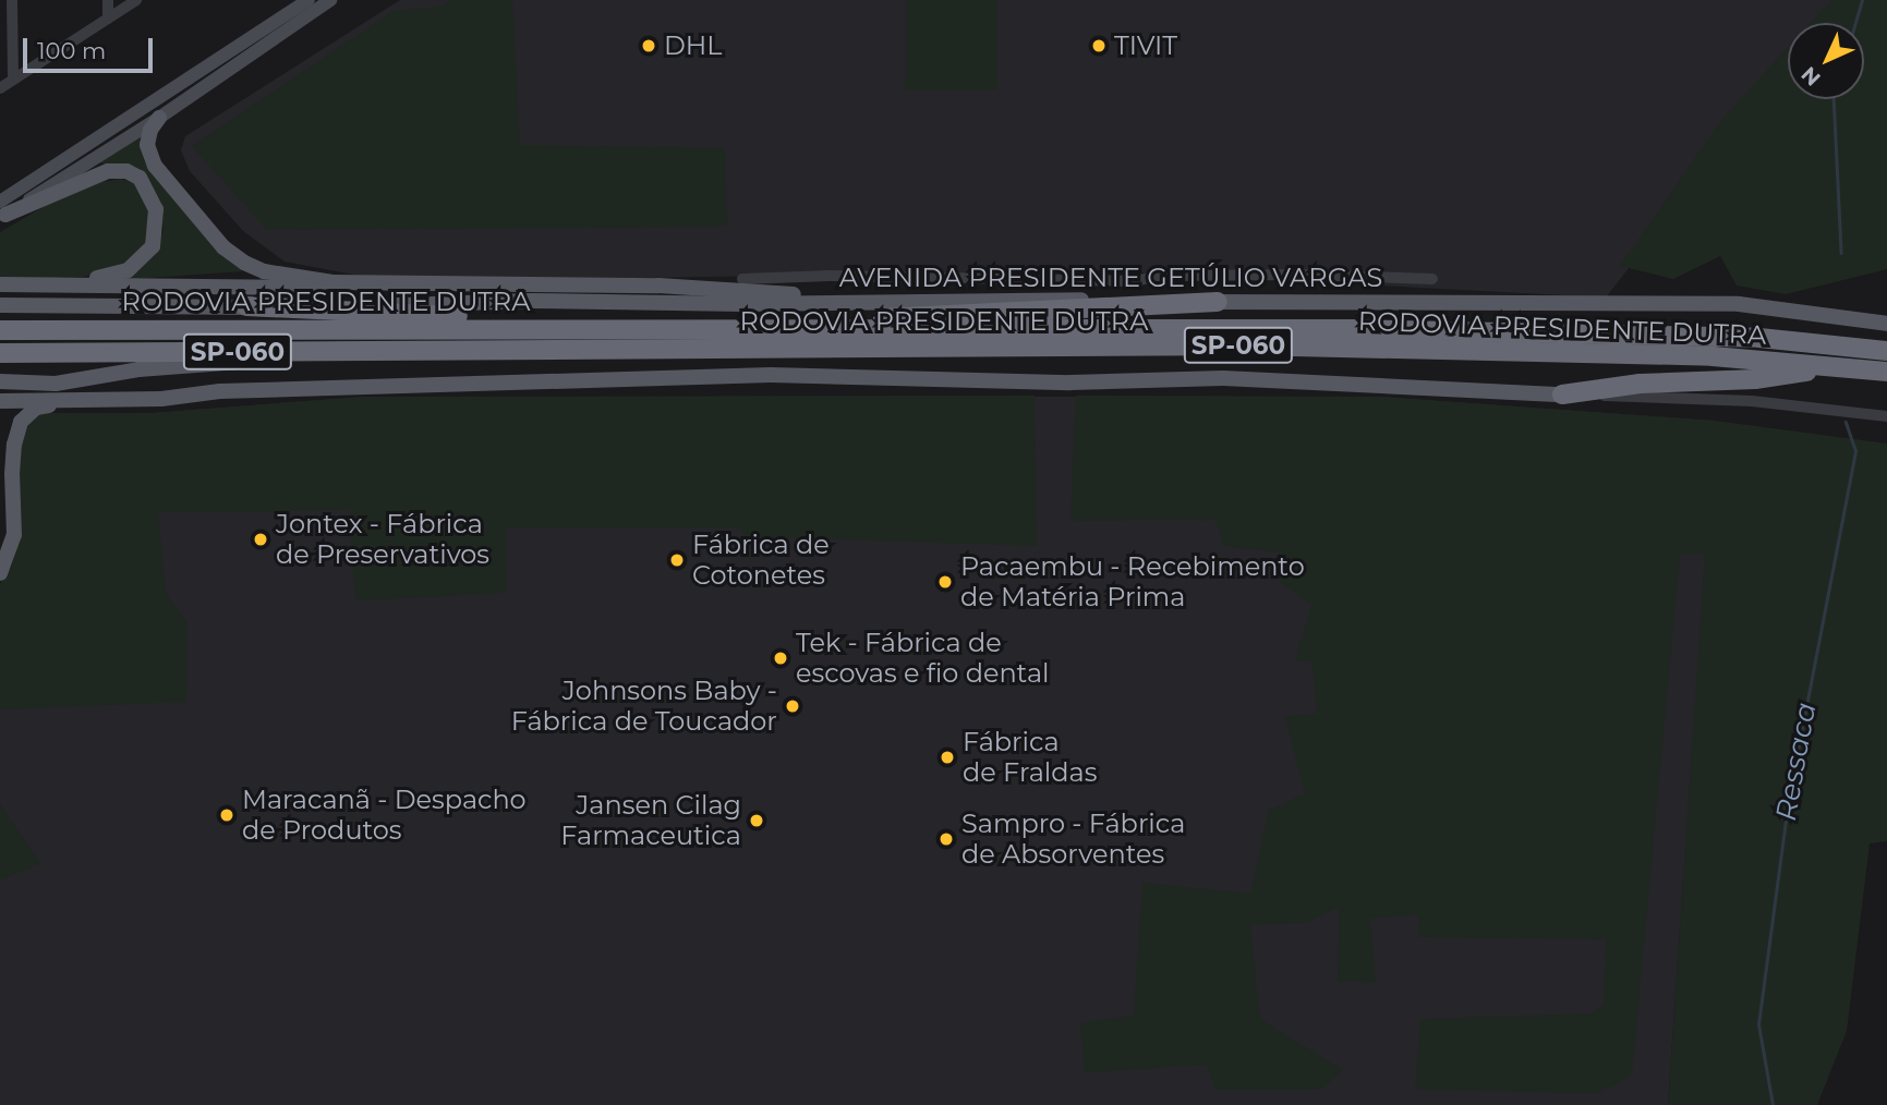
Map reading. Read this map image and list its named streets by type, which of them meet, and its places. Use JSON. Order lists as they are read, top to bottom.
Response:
{
  "streets": {
    "highway": ["RODOVIA PRESIDENTE DUTRA", "SP-060"],
    "main road": ["AVENIDA PRESIDENTE GETÚLIO VARGAS"]
  },
  "crossings": [
    ["AVENIDA PRESIDENTE GETÚLIO VARGAS", "RODOVIA PRESIDENTE DUTRA"]
  ],
  "water": ["Ressaca"],
  "places": [
    "DHL",
    "TIVIT",
    "Jontex - Fábrica de Preservativos",
    "Fábrica de Cotonetes",
    "Pacaembu - Recebimento de Matéria Prima",
    "Tek - Fábrica de escovas e fio dental",
    "Johnsons Baby - Fábrica de Toucador",
    "Fábrica de Fraldas",
    "Maracanã - Despacho de Produtos",
    "Jansen Cilag Farmaceutica",
    "Sampro - Fábrica de Absorventes"
  ],
  "scale_bar": "100 m",
  "north": "bottom left"
}
